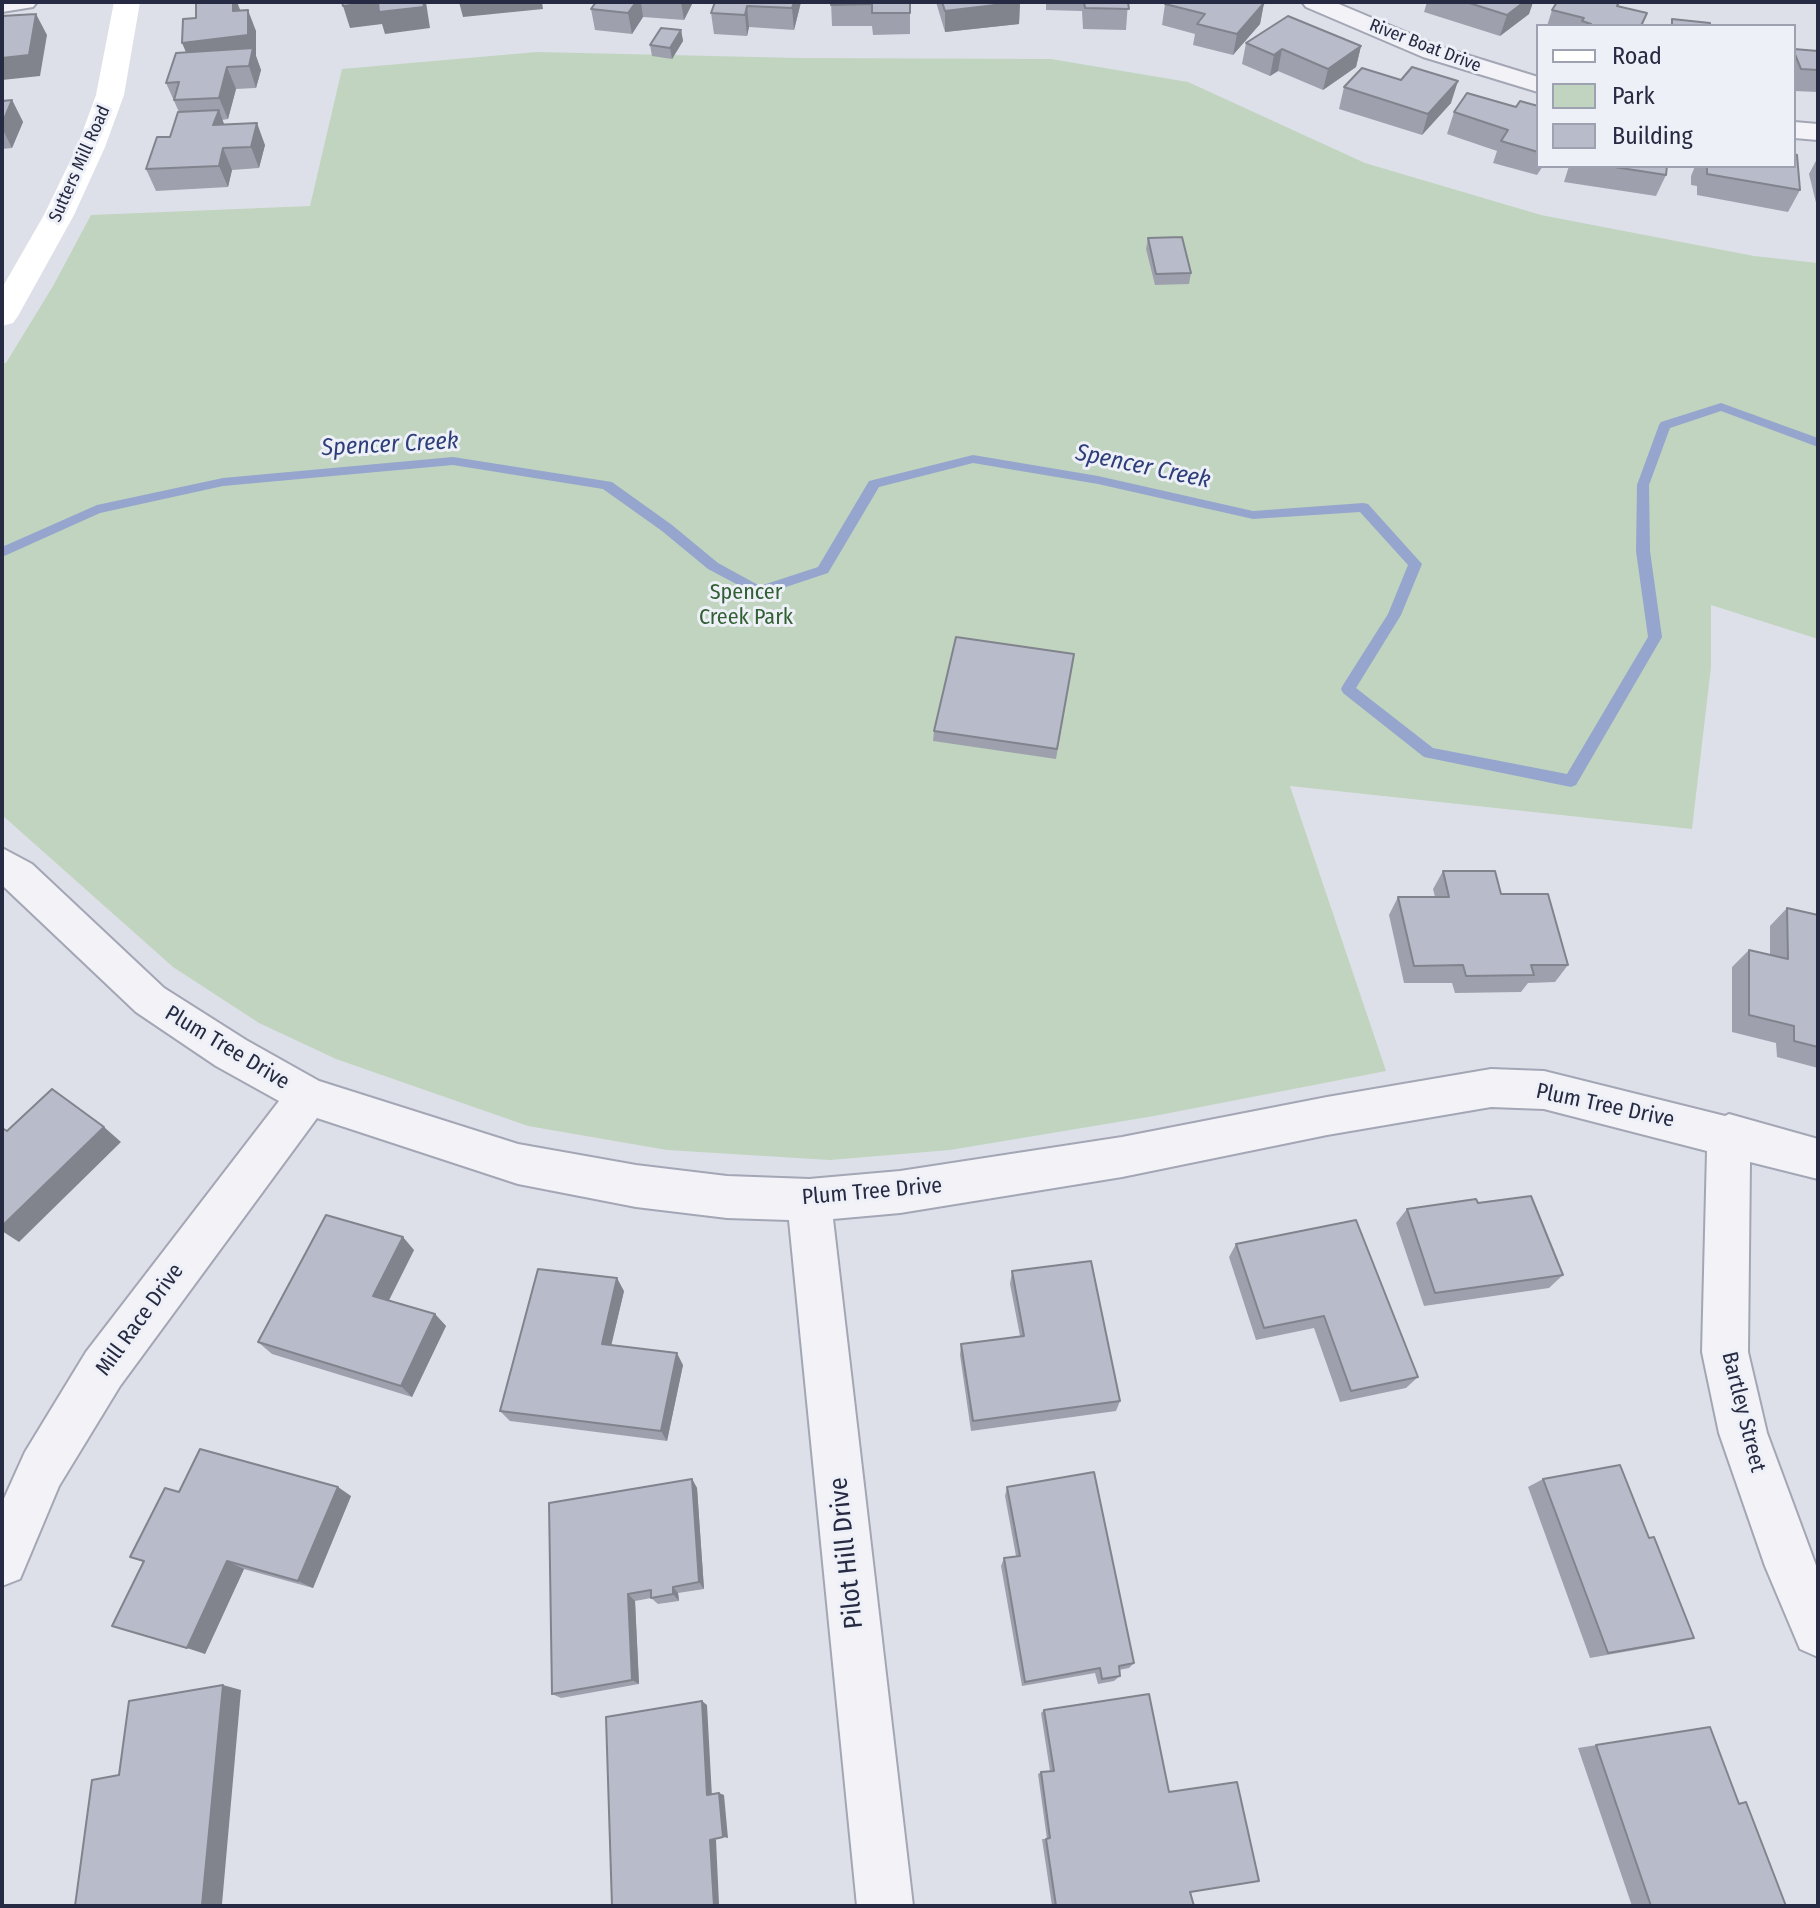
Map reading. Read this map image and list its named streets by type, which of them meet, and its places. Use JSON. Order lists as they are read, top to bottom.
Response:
{
  "streets": {
    "street": [
      "River Boat Drive",
      "Sutters Mill Road",
      "Plum Tree Drive",
      "Mill Race Drive",
      "Bartley Street",
      "Pilot Hill Drive"
    ]
  },
  "crossings": [
    ["Plum Tree Drive", "Mill Race Drive"],
    ["Plum Tree Drive", "Bartley Street"],
    ["Plum Tree Drive", "Pilot Hill Drive"]
  ],
  "water": ["Spencer Creek"],
  "parks": ["Spencer Creek Park"],
  "legend": ["Road", "Park", "Building"]
}
